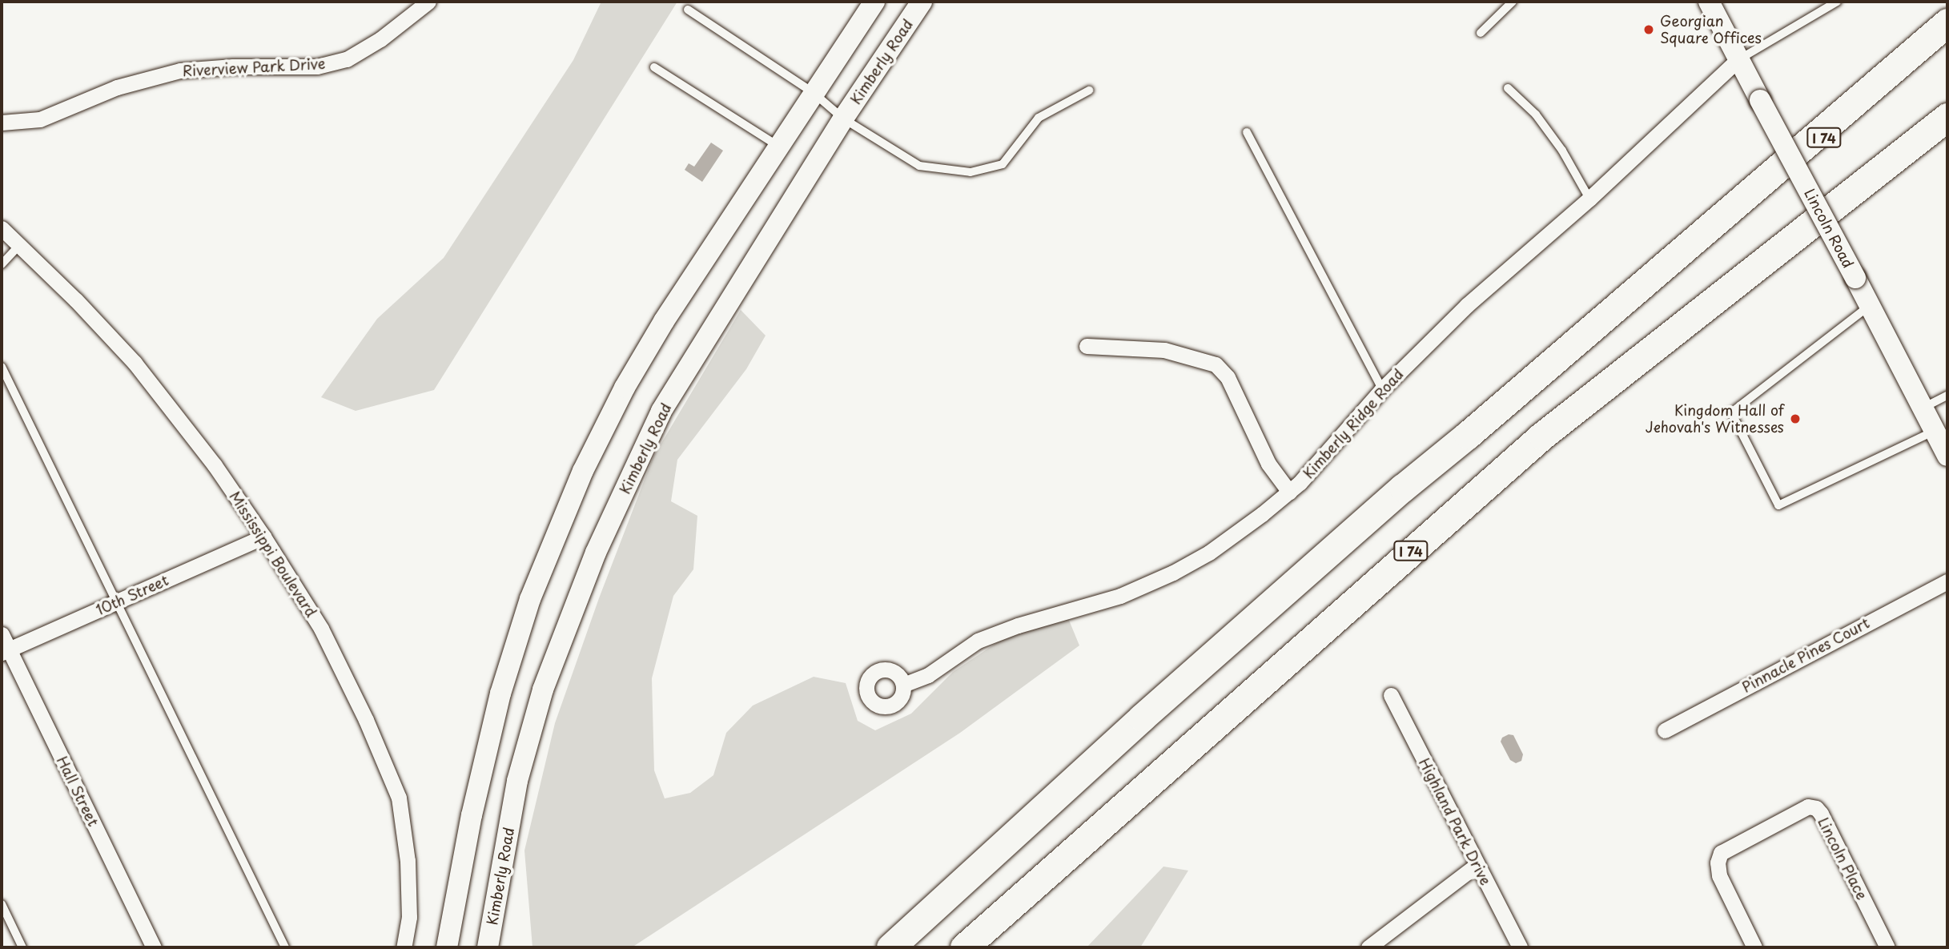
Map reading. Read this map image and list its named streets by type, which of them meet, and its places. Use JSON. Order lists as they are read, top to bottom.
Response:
{
  "streets": {
    "highway": ["I 74"],
    "main road": ["Kimberly Road", "Lincoln Road"],
    "street": [
      "Riverview Park Drive",
      "Kimberly Ridge Road",
      "Mississippi Boulevard",
      "10th Street",
      "Pinnacle Pines Court",
      "Hall Street",
      "Highland Park Drive",
      "Lincoln Place"
    ]
  },
  "crossings": [
    ["Lincoln Road", "Kimberly Ridge Road"],
    ["Mississippi Boulevard", "10th Street"],
    ["10th Street", "Hall Street"]
  ],
  "places": ["Georgian Square Offices", "Kingdom Hall of Jehovah's Witnesses"]
}
